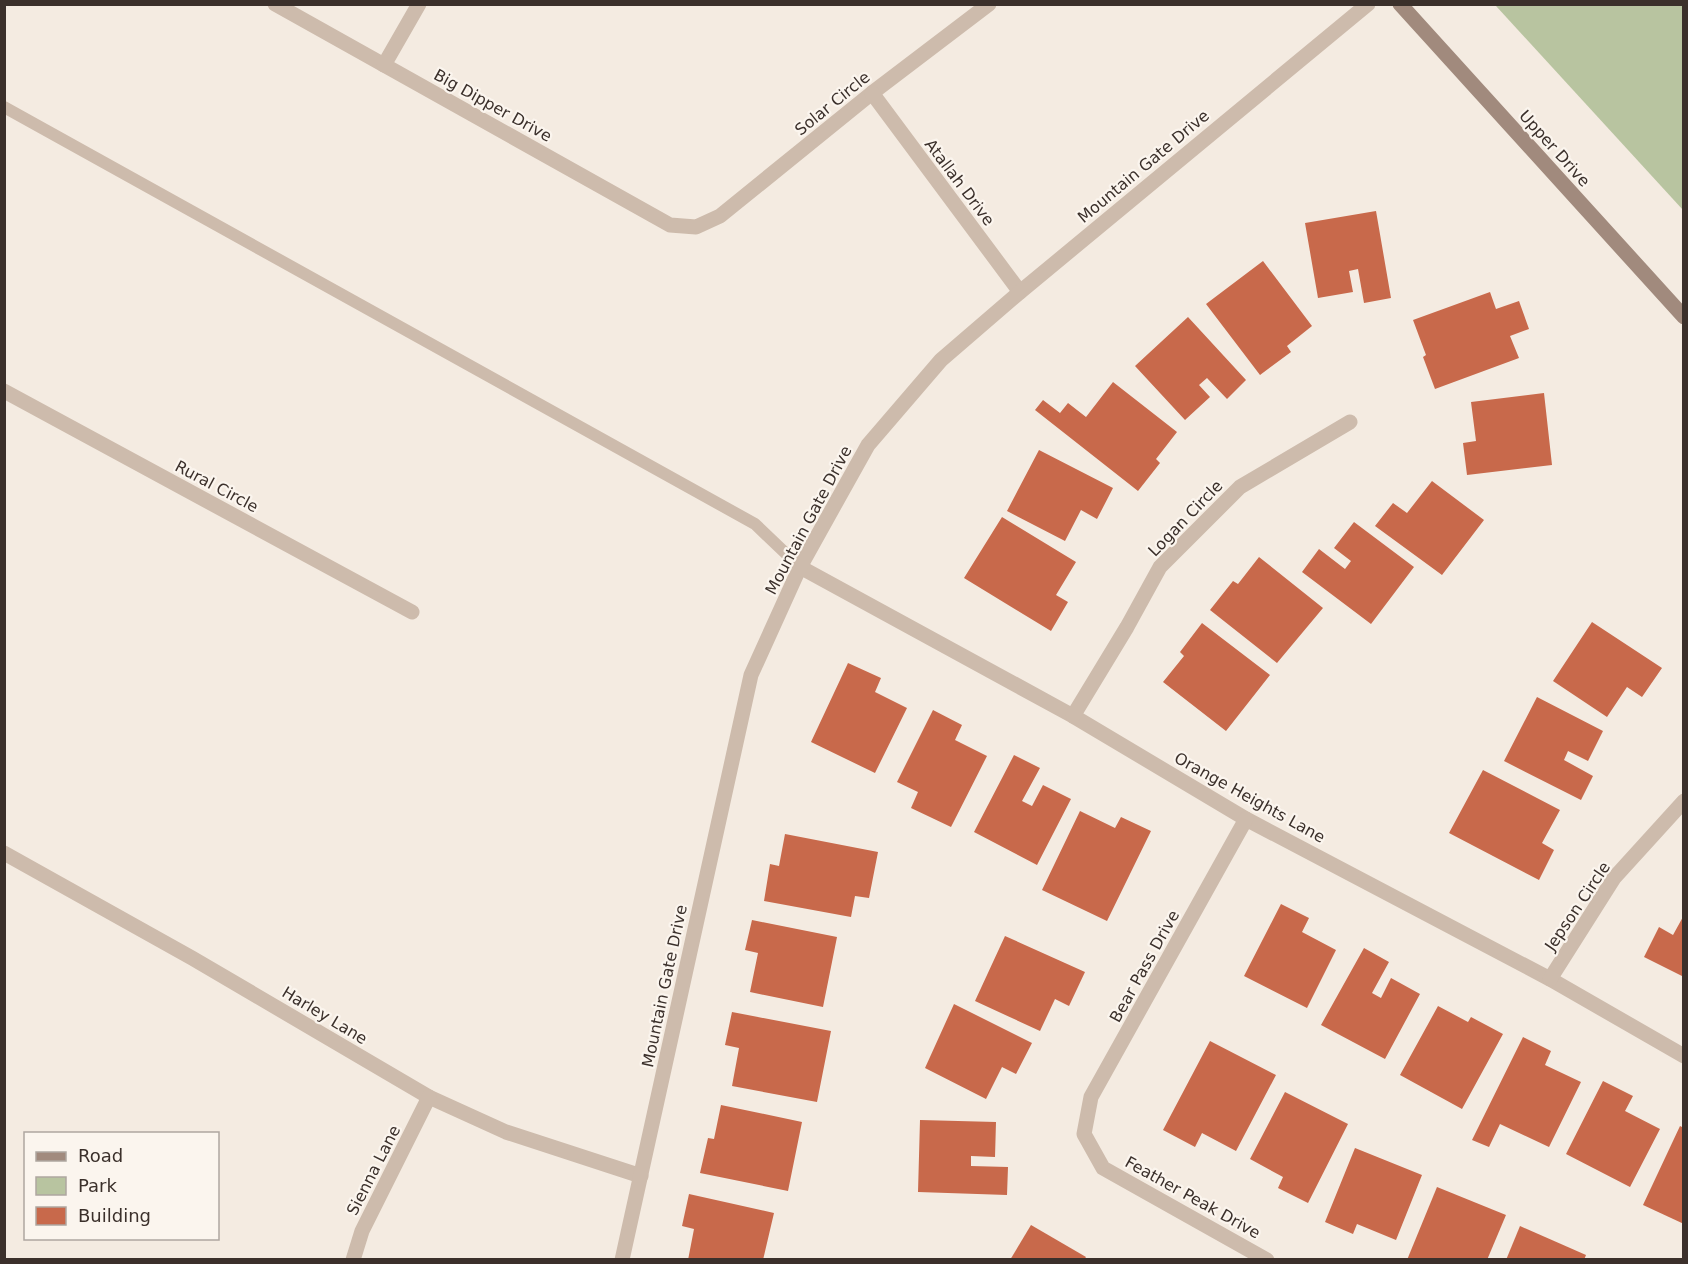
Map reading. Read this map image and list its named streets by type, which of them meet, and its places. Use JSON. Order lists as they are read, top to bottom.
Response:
{
  "streets": {
    "main road": ["Upper Drive"],
    "street": [
      "Solar Circle",
      "Big Dipper Drive",
      "Mountain Gate Drive",
      "Atallah Drive",
      "Rural Circle",
      "Logan Circle",
      "Orange Heights Lane",
      "Jepson Circle",
      "Bear Pass Drive",
      "Harley Lane",
      "Sienna Lane",
      "Feather Peak Drive"
    ]
  },
  "crossings": [
    ["Solar Circle", "Big Dipper Drive"],
    ["Solar Circle", "Atallah Drive"],
    ["Mountain Gate Drive", "Atallah Drive"],
    ["Mountain Gate Drive", "Orange Heights Lane"],
    ["Mountain Gate Drive", "Harley Lane"],
    ["Logan Circle", "Orange Heights Lane"],
    ["Orange Heights Lane", "Jepson Circle"],
    ["Orange Heights Lane", "Bear Pass Drive"],
    ["Bear Pass Drive", "Feather Peak Drive"],
    ["Harley Lane", "Sienna Lane"]
  ],
  "legend": ["Road", "Park", "Building"]
}
